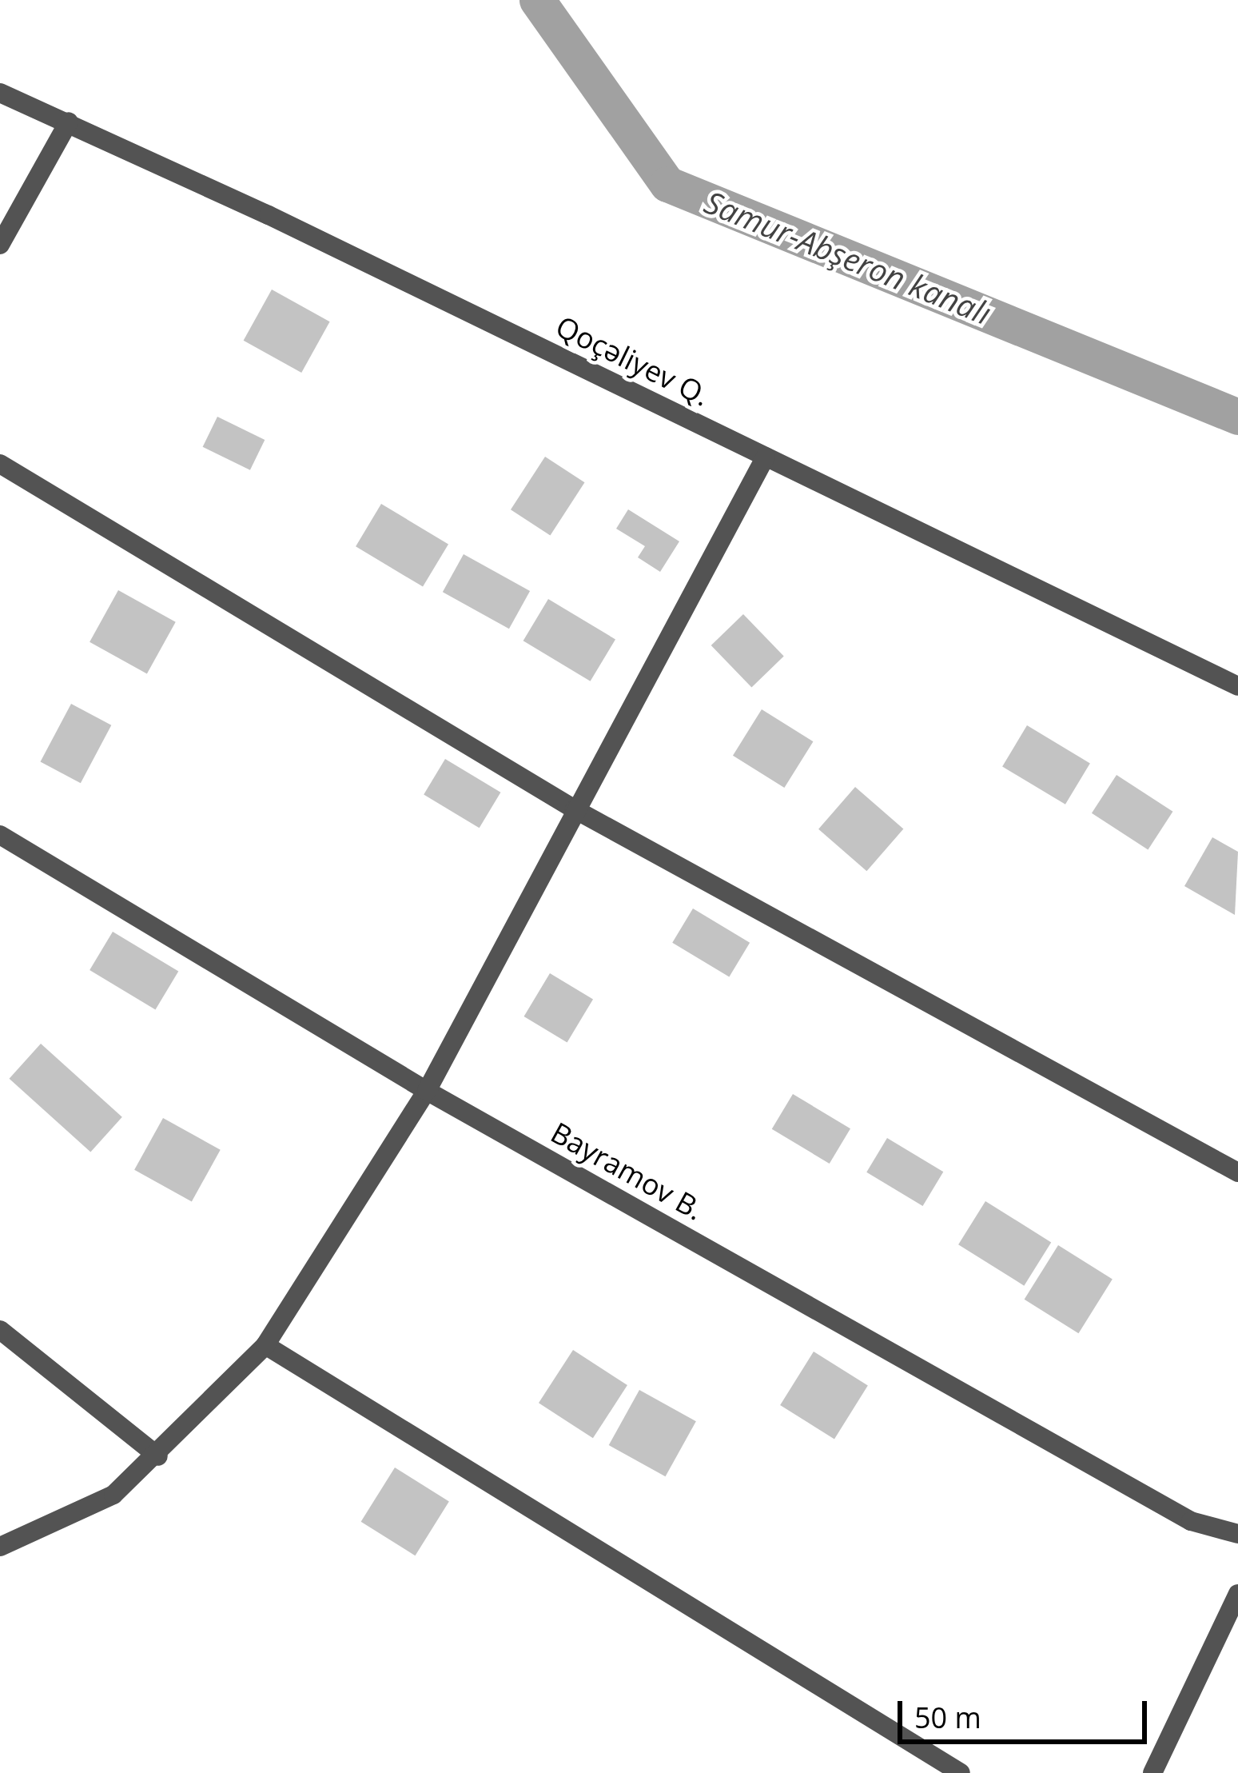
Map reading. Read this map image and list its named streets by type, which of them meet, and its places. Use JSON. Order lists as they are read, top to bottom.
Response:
{
  "streets": {
    "street": ["Qoçəliyev Q.", "Bayramov B."]
  },
  "water": ["Samur-Abşeron kanalı"],
  "scale_bar": "50 m"
}
